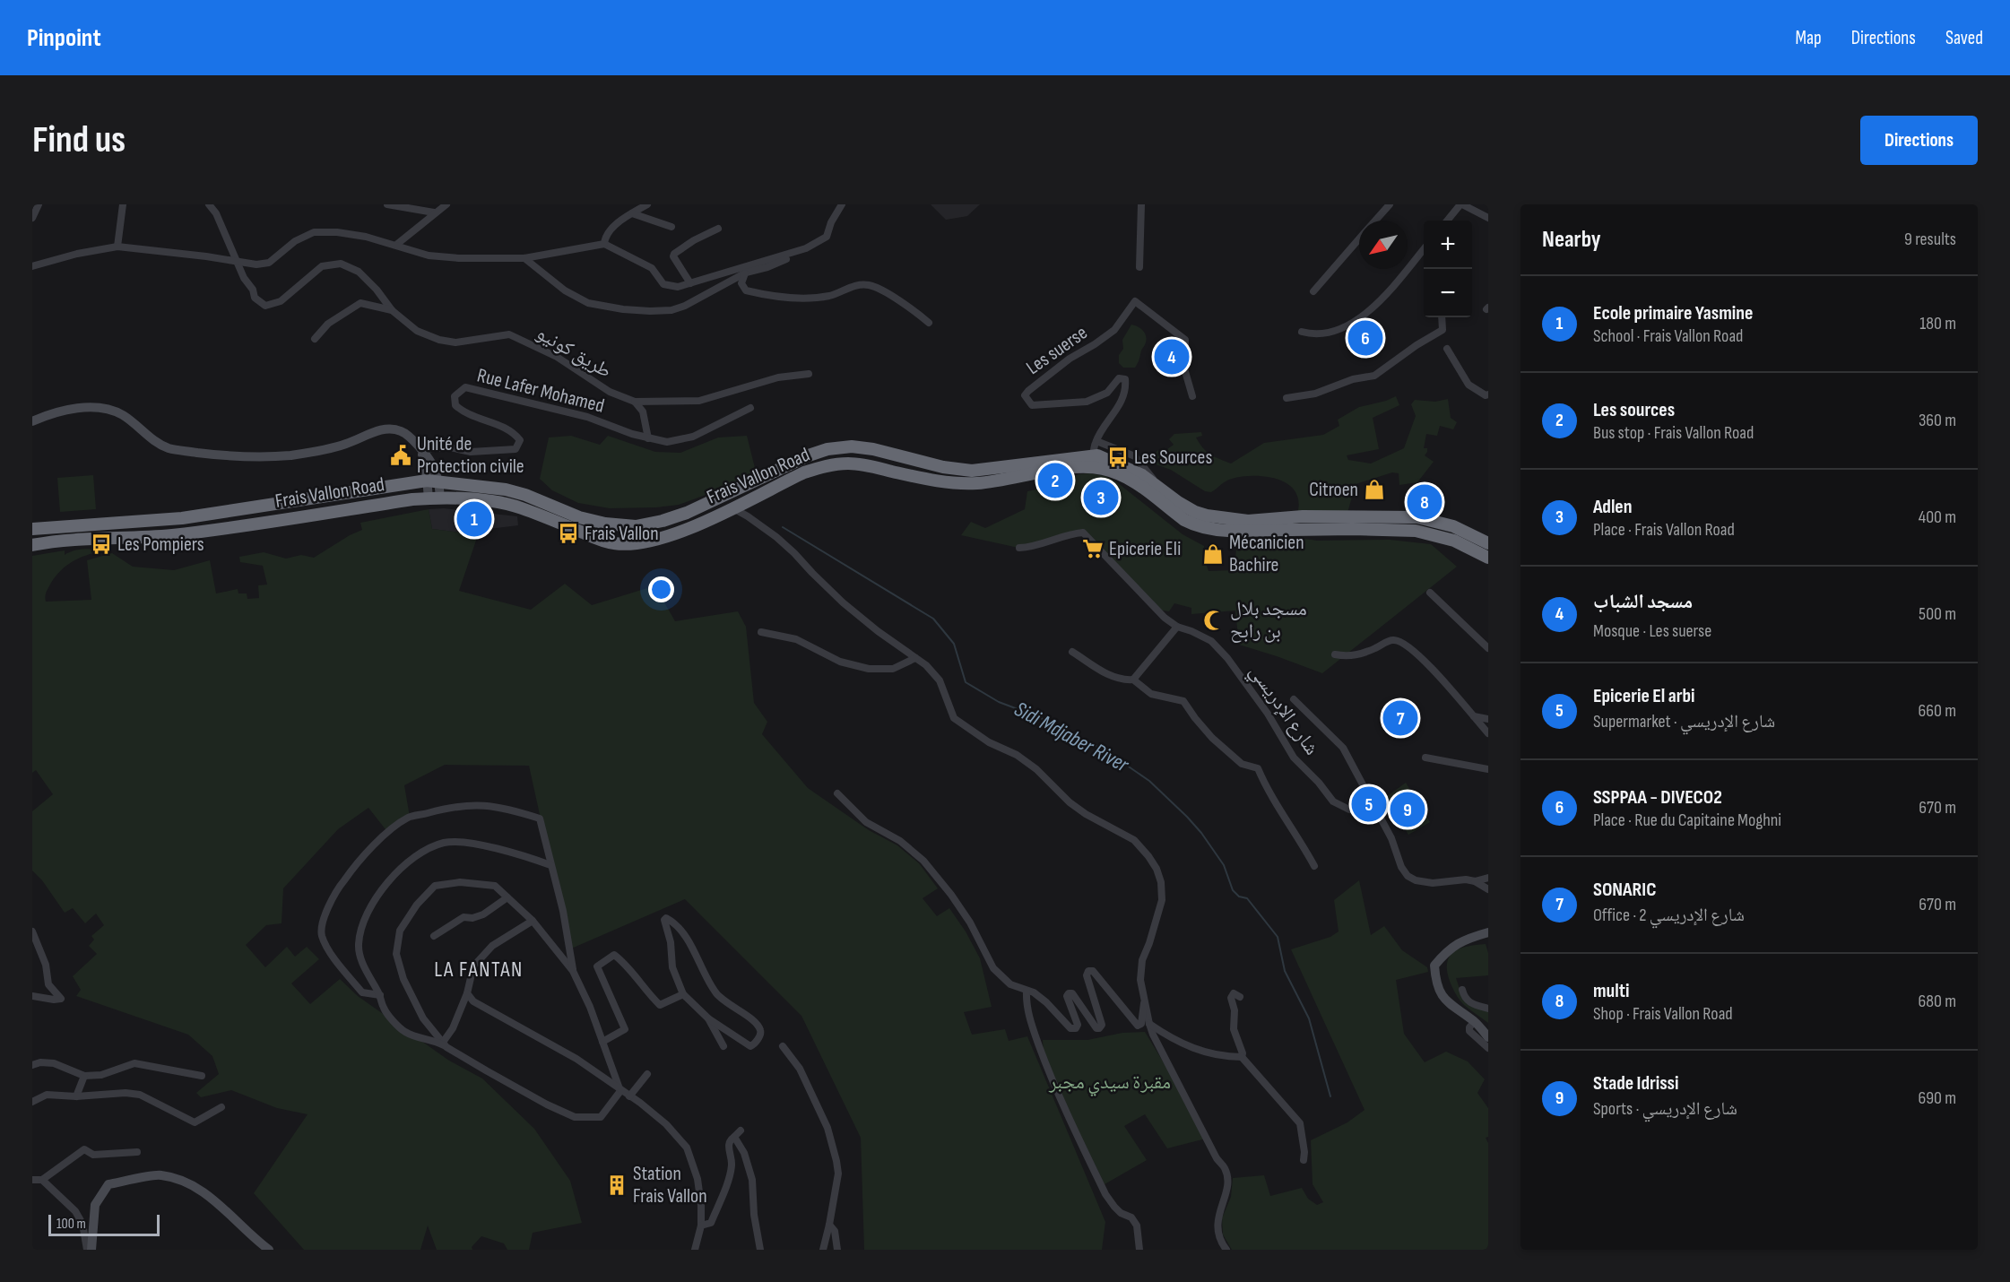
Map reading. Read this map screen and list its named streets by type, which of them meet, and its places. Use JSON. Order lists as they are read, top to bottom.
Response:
{
  "streets": {
    "highway": ["Frais Vallon Road"],
    "street": [
      "Les suerse",
      "طريق كونيو",
      "Rue Lafer Mohamed",
      "شارع الإدريسي"
    ]
  },
  "crossings": [
    ["Les suerse", "Frais Vallon Road"]
  ],
  "districts": ["LA FANTAN"],
  "water": ["Sidi Mdjaber River"],
  "parks": ["مقبرة سيدي مجبر"],
  "places": {
    "public building": ["Unité de Protection civile"],
    "bus stop": ["Les Sources", "Frais Vallon", "Les Pompiers"],
    "shop": ["Citroen", "Mécanicien Bachire"],
    "supermarket": ["Epicerie Eli"],
    "mosque": ["مسجد بلال بن رابح"],
    "building": ["Station Frais Vallon"]
  },
  "scale_bar": "100 m",
  "north": "bottom left",
  "page": {
    "header": "Pinpoint",
    "nav": ["Map", "Directions", "Saved"],
    "buttons": "Directions",
    "title": "Find us",
    "heading": ["Nearby", "9 results"],
    "map_buttons": ["+", "−"],
    "list": [
      {
        "mark": "1",
        "name": "Ecole primaire Yasmine",
        "note": "School · Frais Vallon Road",
        "value": "180 m"
      },
      {
        "mark": "2",
        "name": "Les sources",
        "note": "Bus stop · Frais Vallon Road",
        "value": "360 m"
      },
      {
        "mark": "3",
        "name": "Adlen",
        "note": "Place · Frais Vallon Road",
        "value": "400 m"
      },
      {
        "mark": "4",
        "name": "مسجد الشباب",
        "note": "Mosque · Les suerse",
        "value": "500 m"
      },
      {
        "mark": "5",
        "name": "Epicerie El arbi",
        "note": "Supermarket · شارع الإدريسي",
        "value": "660 m"
      },
      {
        "mark": "6",
        "name": "SSPPAA - DIVECO2",
        "note": "Place · Rue du Capitaine Moghni",
        "value": "670 m"
      },
      {
        "mark": "7",
        "name": "SONARIC",
        "note": "Office · شارع الإدريسي 2",
        "value": "670 m"
      },
      {
        "mark": "8",
        "name": "multi",
        "note": "Shop · Frais Vallon Road",
        "value": "680 m"
      },
      {
        "mark": "9",
        "name": "Stade Idrissi",
        "note": "Sports · شارع الإدريسي",
        "value": "690 m"
      }
    ],
    "pins": [
      "6",
      "4",
      "2",
      "3",
      "8",
      "1",
      "7",
      "5",
      "9"
    ],
    "scale": "100 m"
  }
}
